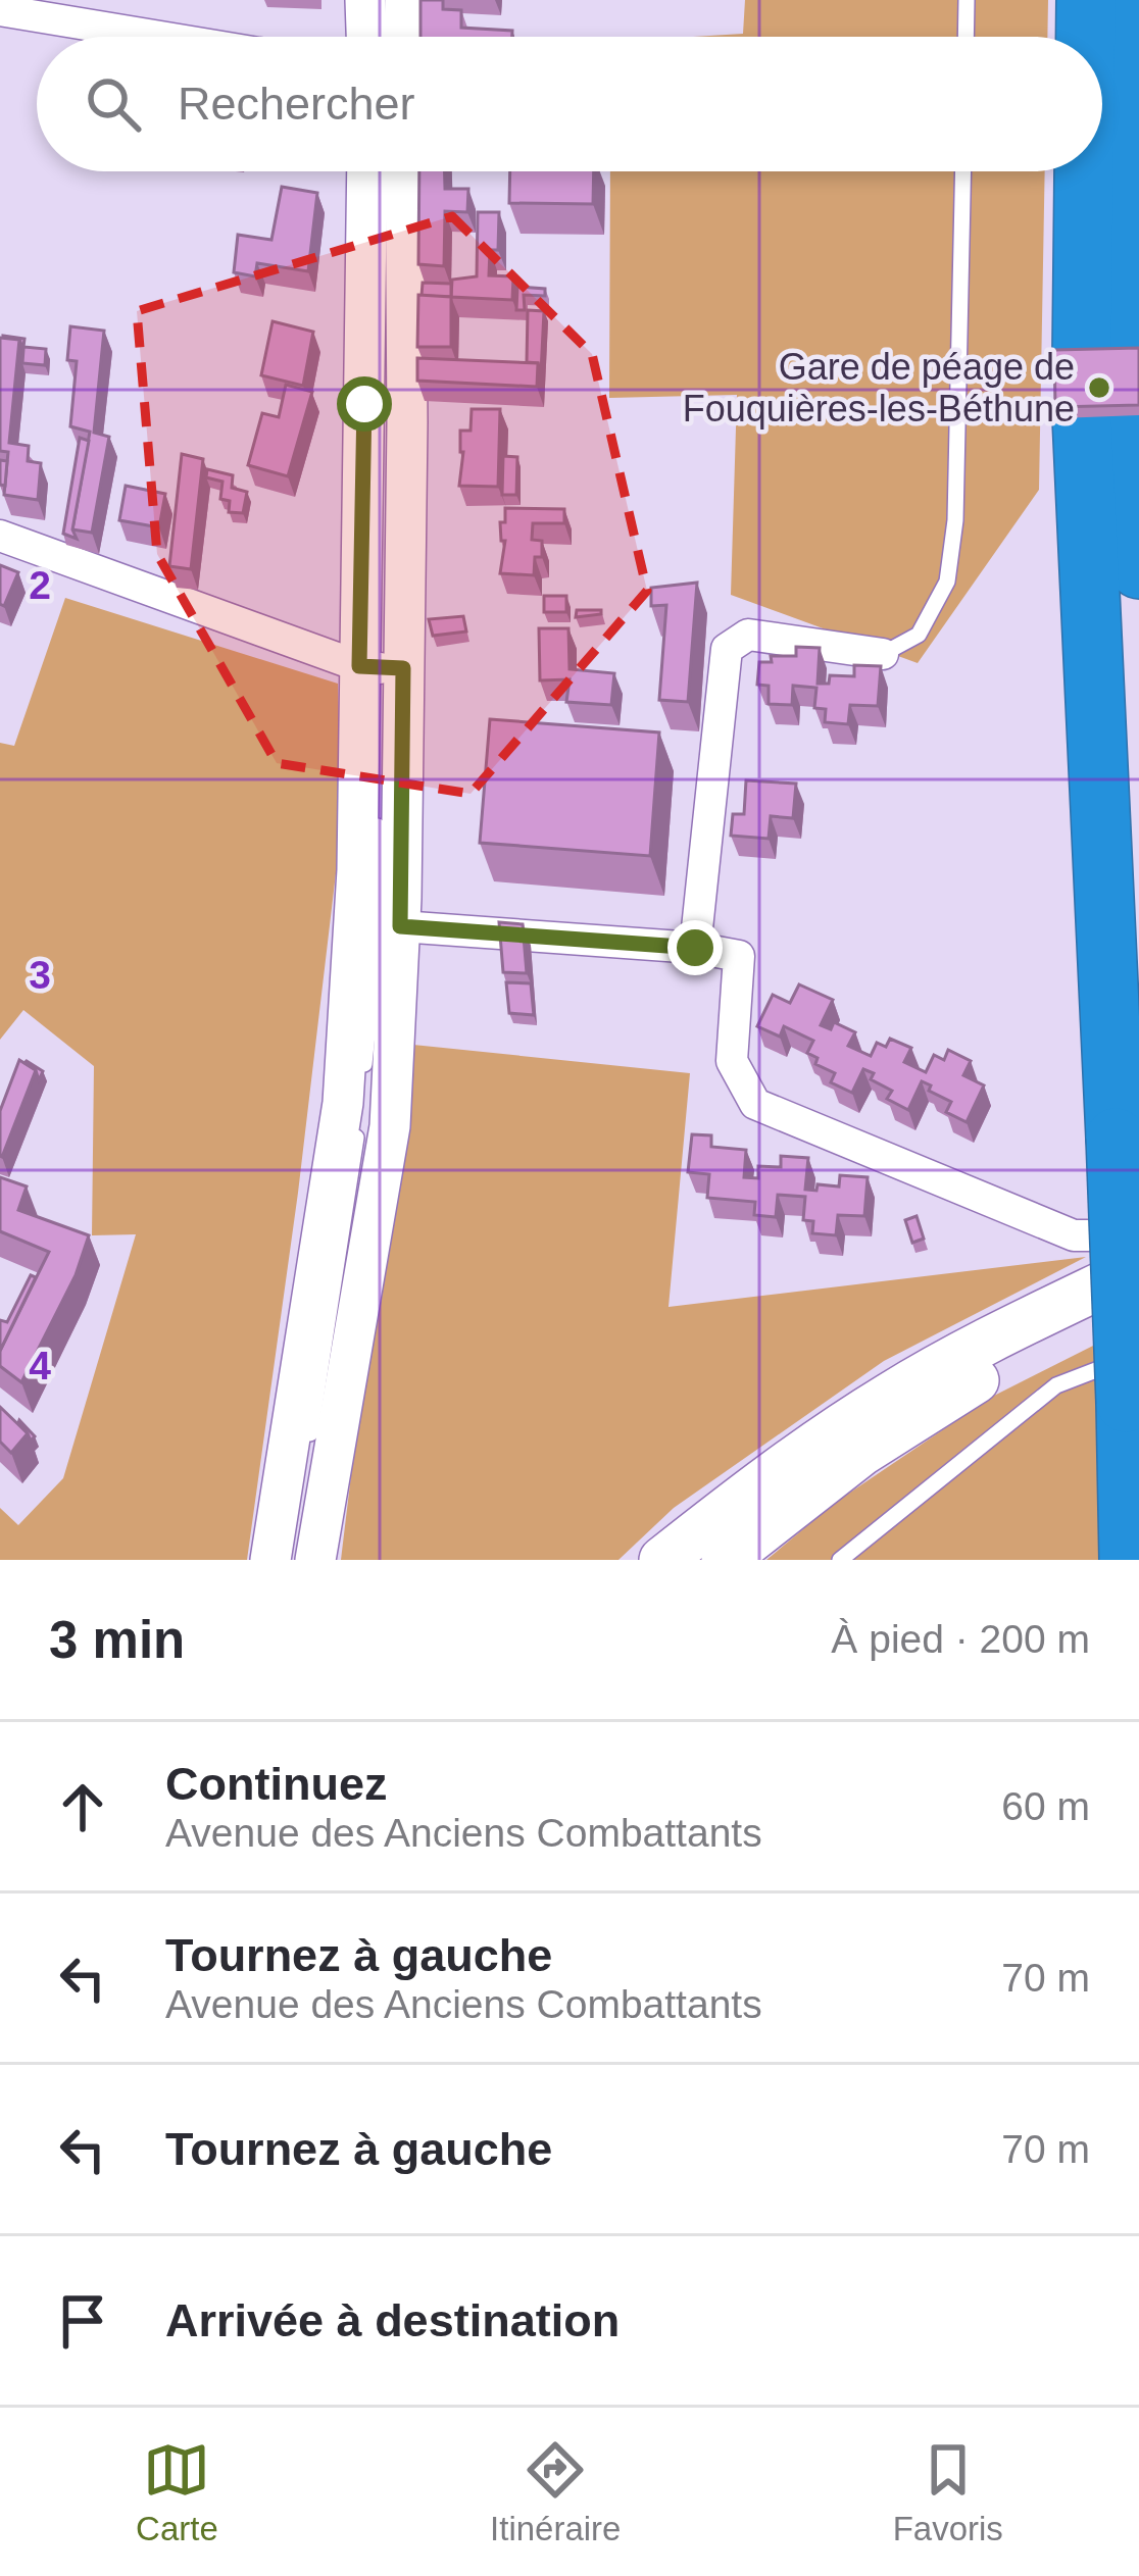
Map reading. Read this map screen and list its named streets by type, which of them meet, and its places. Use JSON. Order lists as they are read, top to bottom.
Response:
{
  "places": ["Gare de péage de Fouquières-les-Béthune"],
  "page": {
    "search": "Rechercher",
    "heading": ["3 min", "À pied · 200 m"],
    "list": [
      ["Continuez", "Avenue des Anciens Combattants", "60 m"],
      ["Tournez à gauche", "Avenue des Anciens Combattants", "70 m"],
      ["Tournez à gauche", "70 m"],
      "Arrivée à destination"
    ],
    "nav": ["Carte", "Itinéraire", "Favoris"]
  },
  "grid": {
    "rows": ["2", "3", "4"]
  }
}
